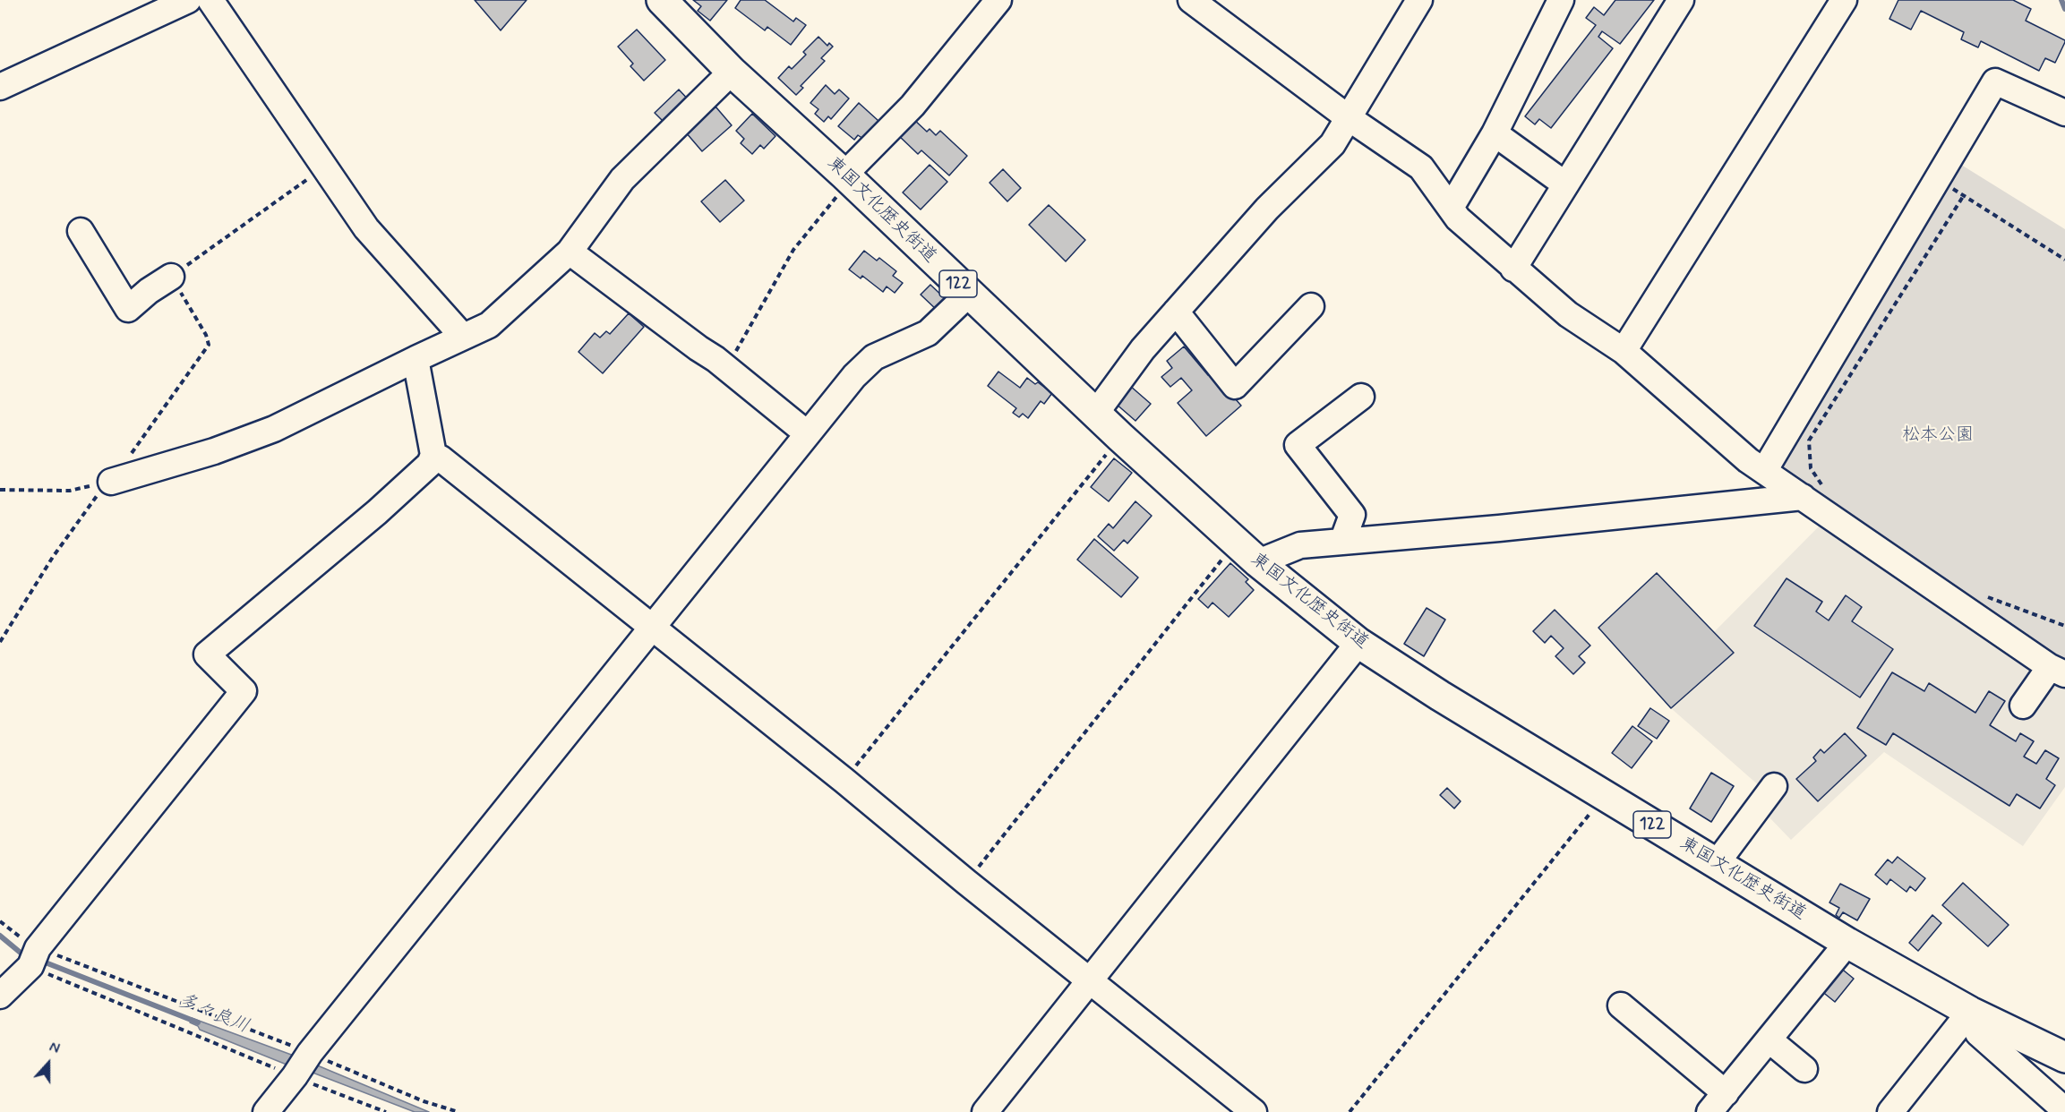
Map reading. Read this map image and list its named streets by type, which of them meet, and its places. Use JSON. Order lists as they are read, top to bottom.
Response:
{
  "streets": {
    "highway": ["東国文化歴史街道", "122"]
  },
  "water": ["多々良川"],
  "parks": ["松本公園"],
  "north": "top"
}
